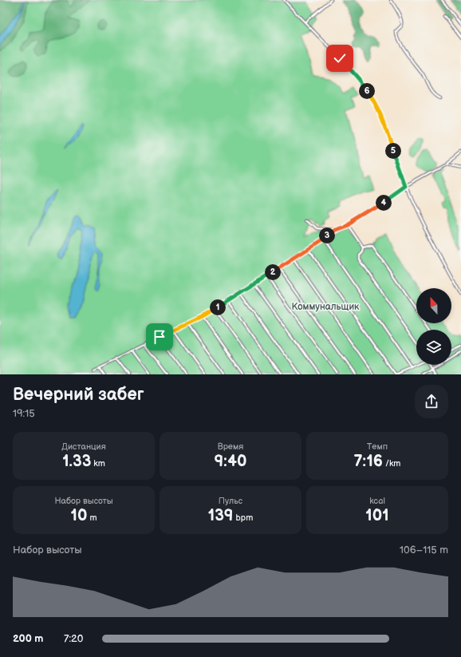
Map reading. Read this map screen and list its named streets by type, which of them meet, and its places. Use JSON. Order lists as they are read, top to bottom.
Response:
{
  "parks": ["Коммунальщик"],
  "north": "top",
  "page": {
    "pins": [
      "6",
      "5",
      "4",
      "3",
      "2",
      "1"
    ],
    "heading": ["Вечерний забег", "19:15"],
    "stats": [
      ["Дистанция", "1.33 km"],
      ["Время", "9:40"],
      ["Темп", "7:16 /km"],
      ["Набор высоты", "10 m"],
      ["Пульс", "139 bpm"],
      ["kcal", "101"]
    ],
    "chart": ["Набор высоты", "106–115 m"],
    "list": [
      {
        "name": "200 m",
        "note": "7:20"
      }
    ]
  }
}
